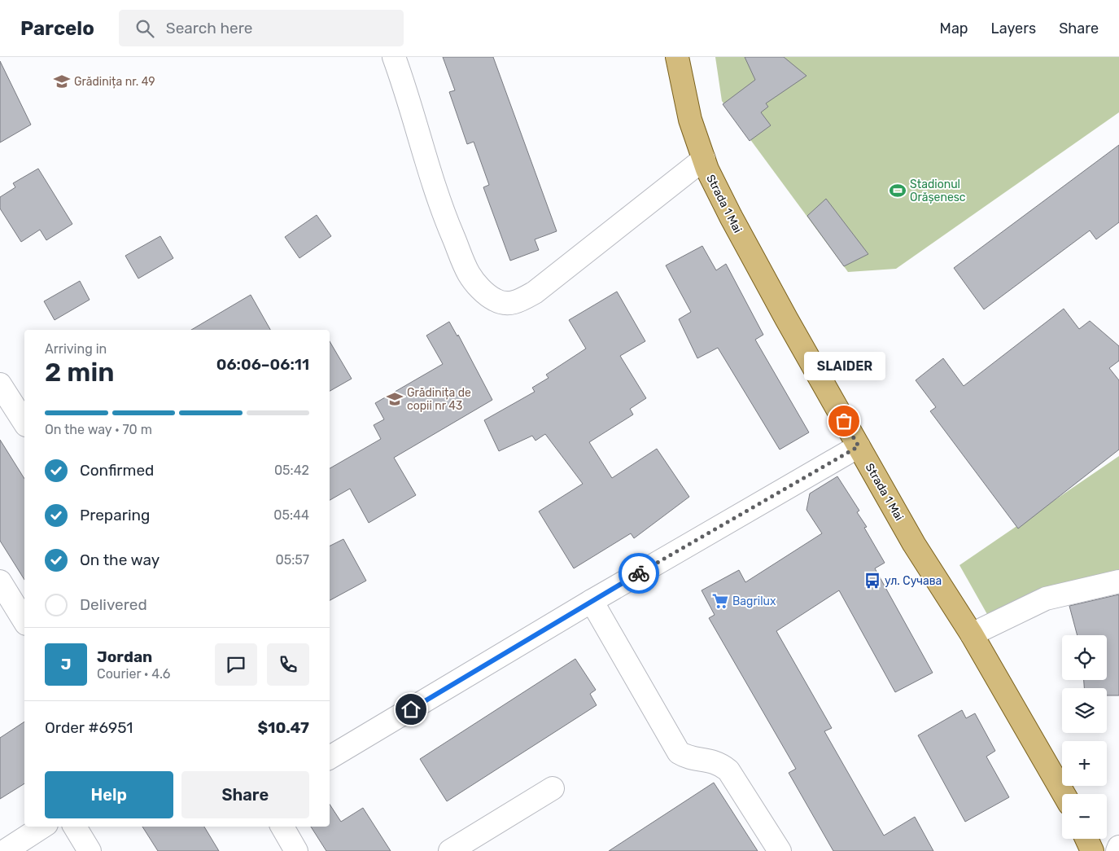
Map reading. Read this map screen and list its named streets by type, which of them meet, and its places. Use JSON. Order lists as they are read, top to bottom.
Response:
{
  "streets": {
    "main road": ["Strada 1 Mai"]
  },
  "places": {
    "school or university": ["Grădinița nr. 49", "Grădinița de copii nr 43"],
    "sports": ["Stadionul Orășenesc"],
    "other": ["SLAIDER"],
    "bus stop": ["ул. Сучава"],
    "supermarket": ["Bagrilux"]
  },
  "page": {
    "header": "Parcelo",
    "search": "Search here",
    "nav": ["Map", "Layers", "Share"],
    "heading": ["2 min", "Arriving in", "06:06–06:11"],
    "panel": [
      "Jordan",
      "Courier · 4.6",
      "Order #6951",
      "$10.47"
    ],
    "bubble": "SLAIDER",
    "bar": "On the way · 70 m",
    "list": [
      ["Confirmed", "05:42"],
      ["Preparing", "05:44"],
      ["On the way", "05:57"],
      "Delivered"
    ],
    "map_buttons": ["+", "−"],
    "round": "J",
    "buttons": ["Help", "Share"]
  }
}
